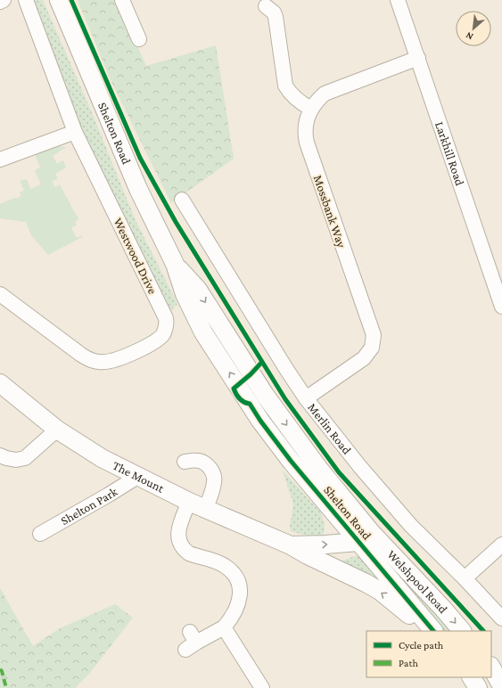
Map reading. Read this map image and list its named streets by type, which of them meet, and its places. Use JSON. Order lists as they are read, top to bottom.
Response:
{
  "streets": {
    "main road": ["Shelton Road", "The Mount", "Welshpool Road"],
    "street": [
      "Larkhill Road",
      "Mossbank Way",
      "Westwood Drive",
      "Merlin Road",
      "Shelton Park"
    ]
  },
  "crossings": [
    ["Shelton Road", "The Mount"],
    ["Shelton Road", "Welshpool Road"],
    ["Larkhill Road", "Mossbank Way"],
    ["Mossbank Way", "Merlin Road"],
    ["The Mount", "Shelton Park"],
    ["The Mount", "Welshpool Road"]
  ],
  "one_way": ["Welshpool Road"],
  "legend": ["Cycle path", "Path"],
  "north": "bottom left"
}
